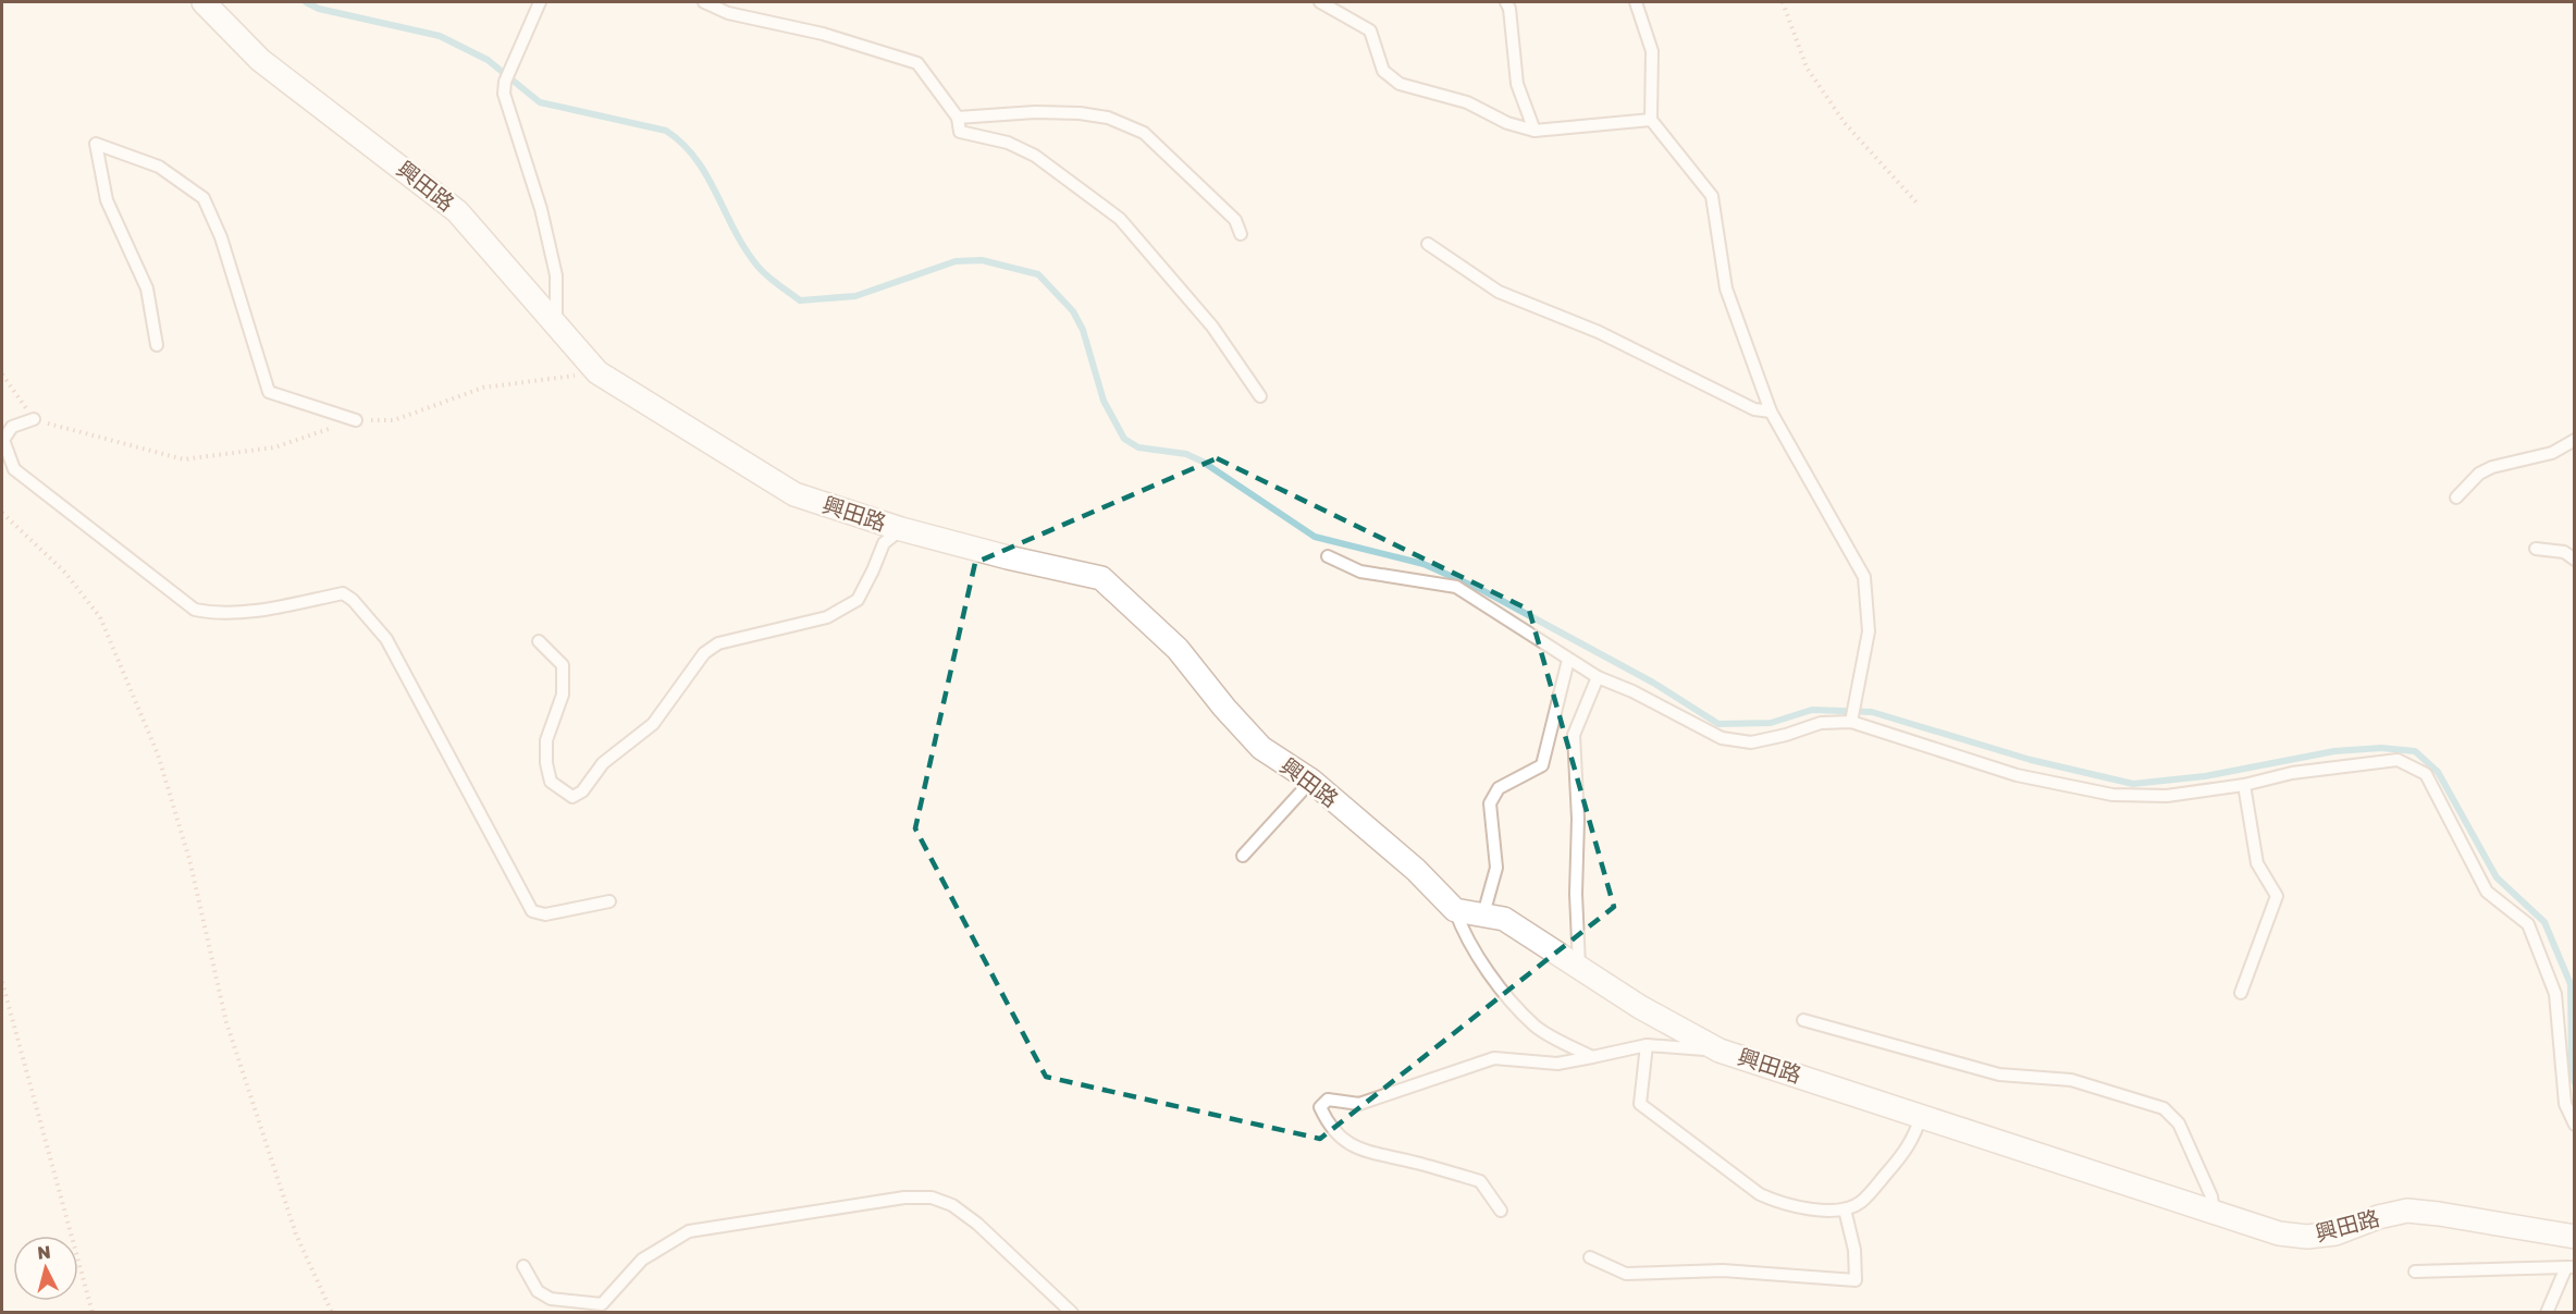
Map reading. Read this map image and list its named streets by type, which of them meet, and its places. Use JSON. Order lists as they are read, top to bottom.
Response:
{
  "streets": {
    "street": ["興田路"]
  },
  "north": "top"
}
